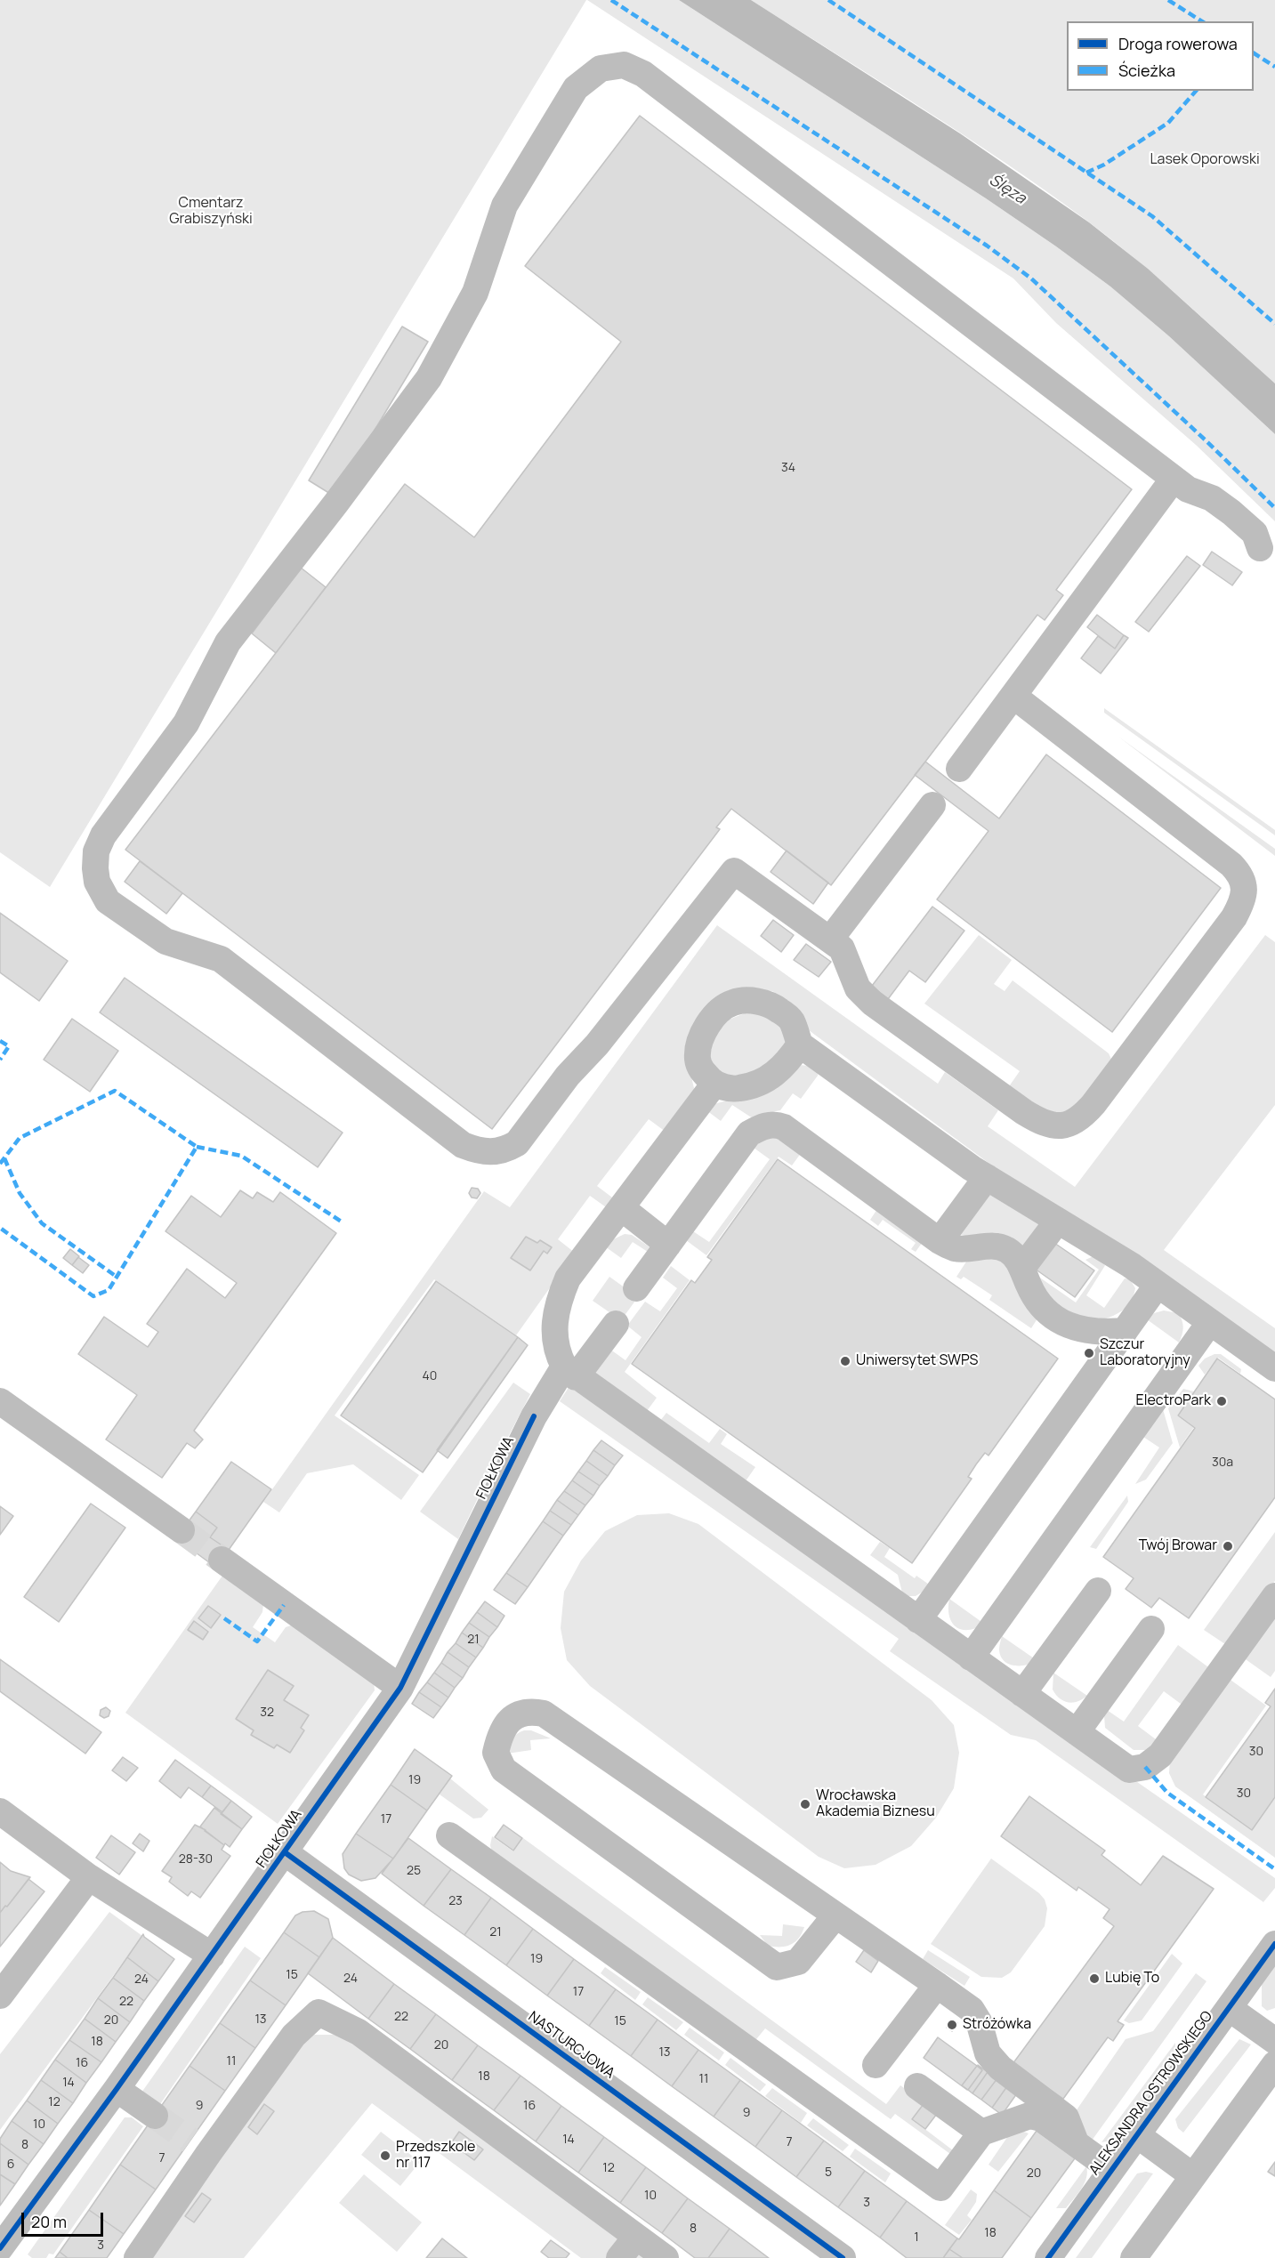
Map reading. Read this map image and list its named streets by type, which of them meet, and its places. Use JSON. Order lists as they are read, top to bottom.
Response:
{
  "streets": {
    "street": ["FIOŁKOWA", "NASTURCJOWA", "ALEKSANDRA OSTROWSKIEGO"]
  },
  "crossings": [
    ["FIOŁKOWA", "NASTURCJOWA"]
  ],
  "water": ["Ślęza"],
  "parks": ["Lasek Oporowski", "Cmentarz Grabiszyński"],
  "places": [
    "Szczur Laboratoryjny",
    "Uniwersytet SWPS",
    "ElectroPark",
    "Twój Browar",
    "Wrocławska Akademia Biznesu",
    "Lubię To",
    "Stróżówka",
    "Przedszkole nr 117"
  ],
  "house_numbers": [
    "34",
    "40",
    "30a",
    "21",
    "32",
    "30",
    "19",
    "30",
    "17",
    "28-30",
    "25",
    "23",
    "21",
    "19",
    "15",
    "24",
    "24",
    "17",
    "22",
    "22",
    "13",
    "20",
    "15",
    "18",
    "20",
    "13",
    "11",
    "16",
    "18",
    "11",
    "14",
    "12",
    "9",
    "16",
    "9",
    "10",
    "14",
    "7",
    "8",
    "7",
    "6",
    "12",
    "5",
    "20",
    "10",
    "3",
    "8",
    "18",
    "1",
    "3"
  ],
  "legend": ["Droga rowerowa", "Ścieżka"],
  "scale_bar": "20 m"
}
